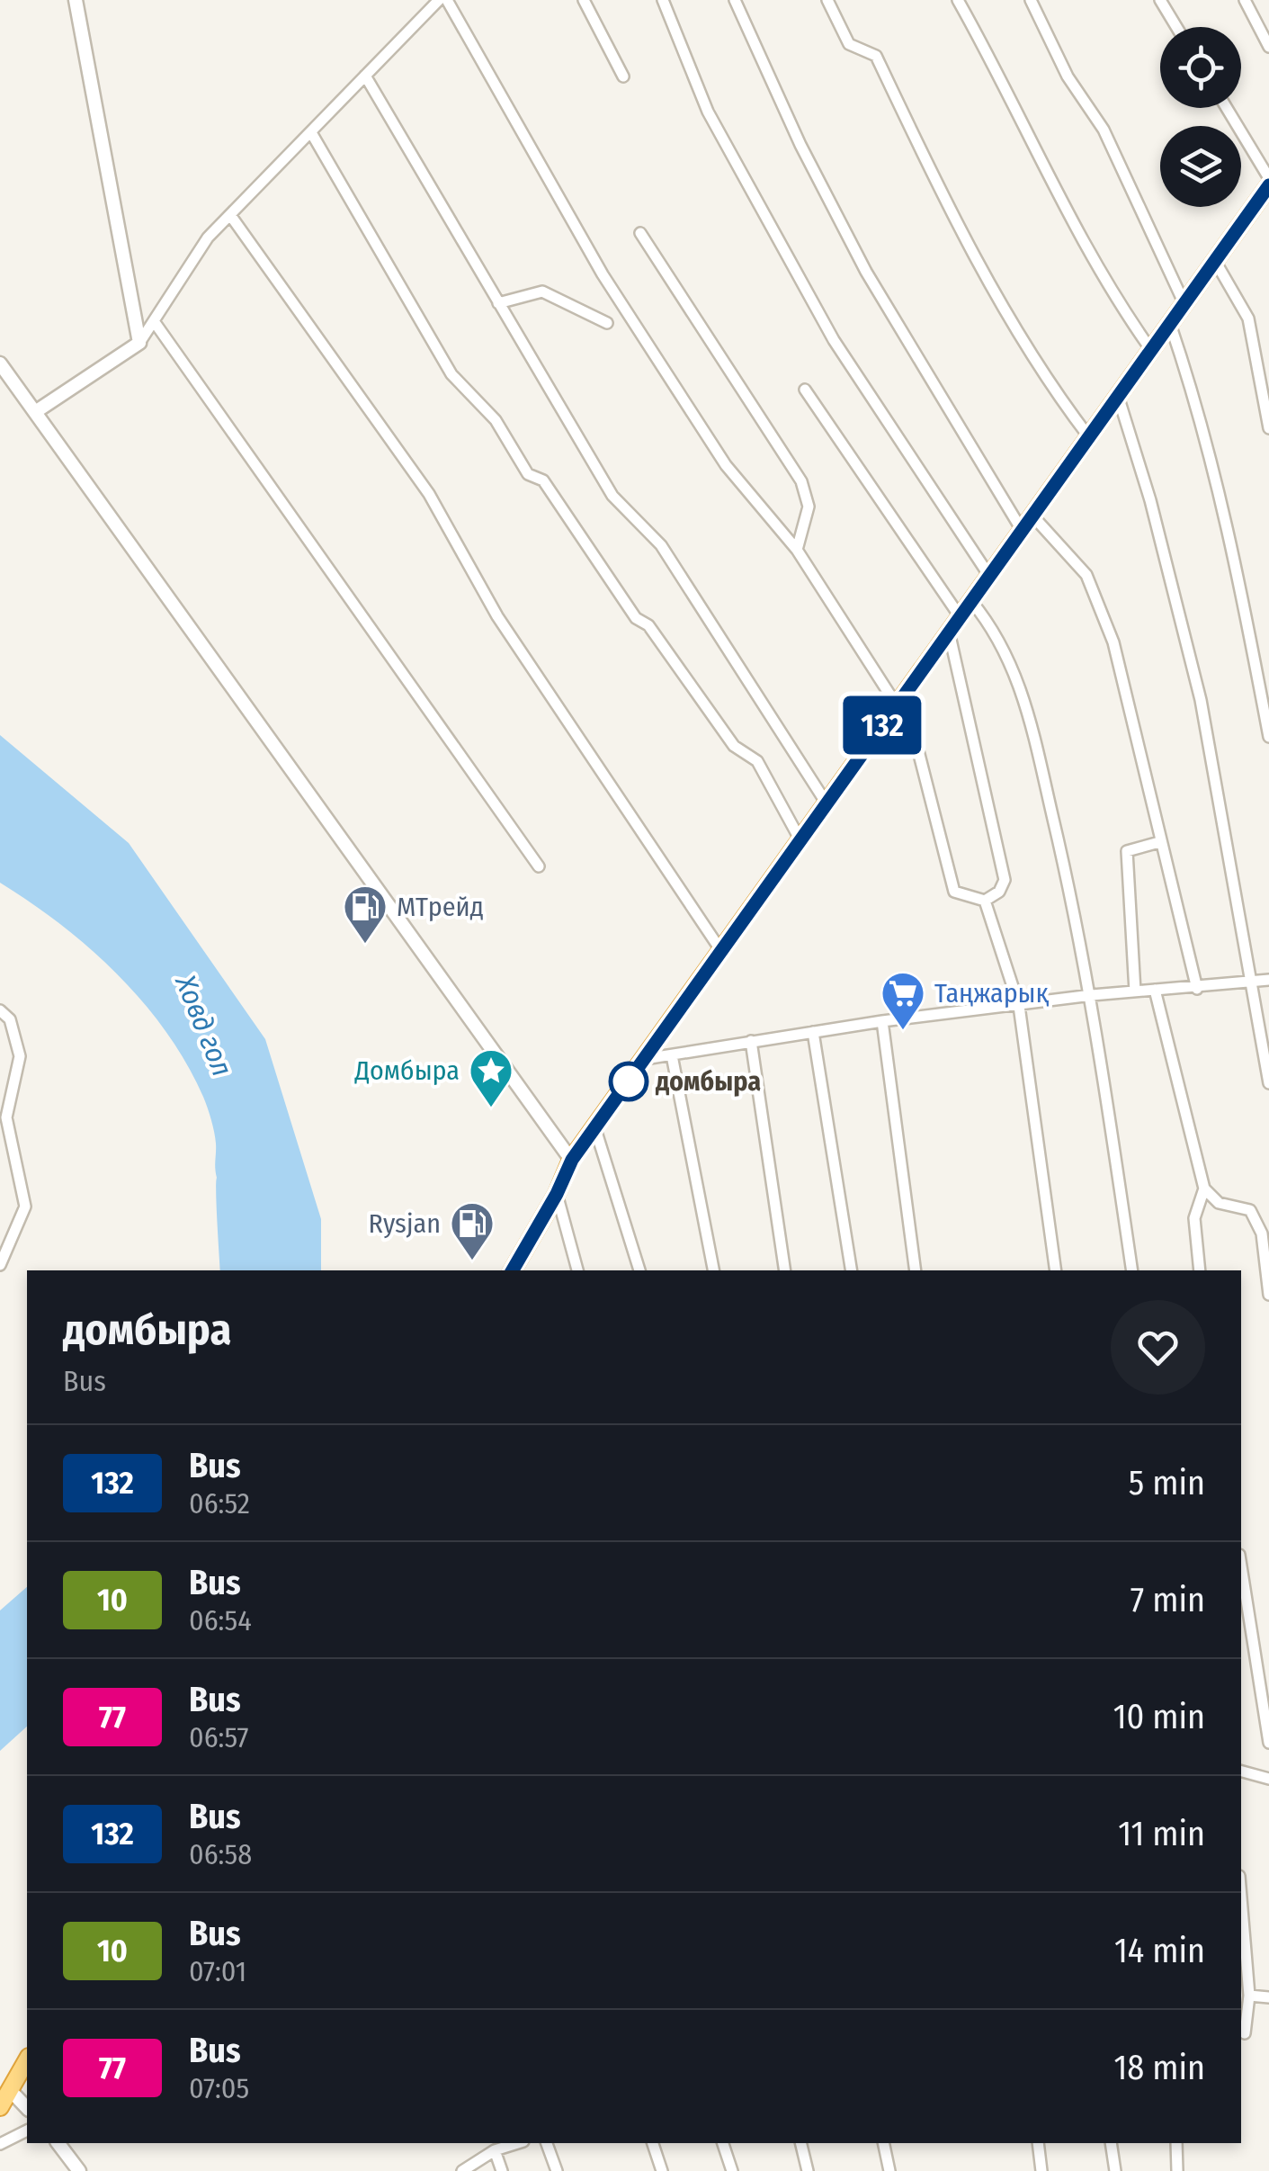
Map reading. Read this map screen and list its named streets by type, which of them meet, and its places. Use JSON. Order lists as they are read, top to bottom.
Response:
{
  "water": ["Ховд гол"],
  "places": {
    "fuel station": ["MTрейд", "Rysjan"],
    "supermarket": ["Таңжарық"],
    "other": ["домбыра"],
    "place": ["Домбыра"]
  },
  "lines": ["bus line 132"],
  "page": {
    "on_map": "132",
    "heading": ["домбыра", "Bus"],
    "list": [
      {
        "mark": "132",
        "name": "Bus",
        "note": "06:52",
        "value": "5 min"
      },
      {
        "mark": "10",
        "name": "Bus",
        "note": "06:54",
        "value": "7 min"
      },
      {
        "mark": "77",
        "name": "Bus",
        "note": "06:57",
        "value": "10 min"
      },
      {
        "mark": "132",
        "name": "Bus",
        "note": "06:58",
        "value": "11 min"
      },
      {
        "mark": "10",
        "name": "Bus",
        "note": "07:01",
        "value": "14 min"
      },
      {
        "mark": "77",
        "name": "Bus",
        "note": "07:05",
        "value": "18 min"
      }
    ]
  }
}
